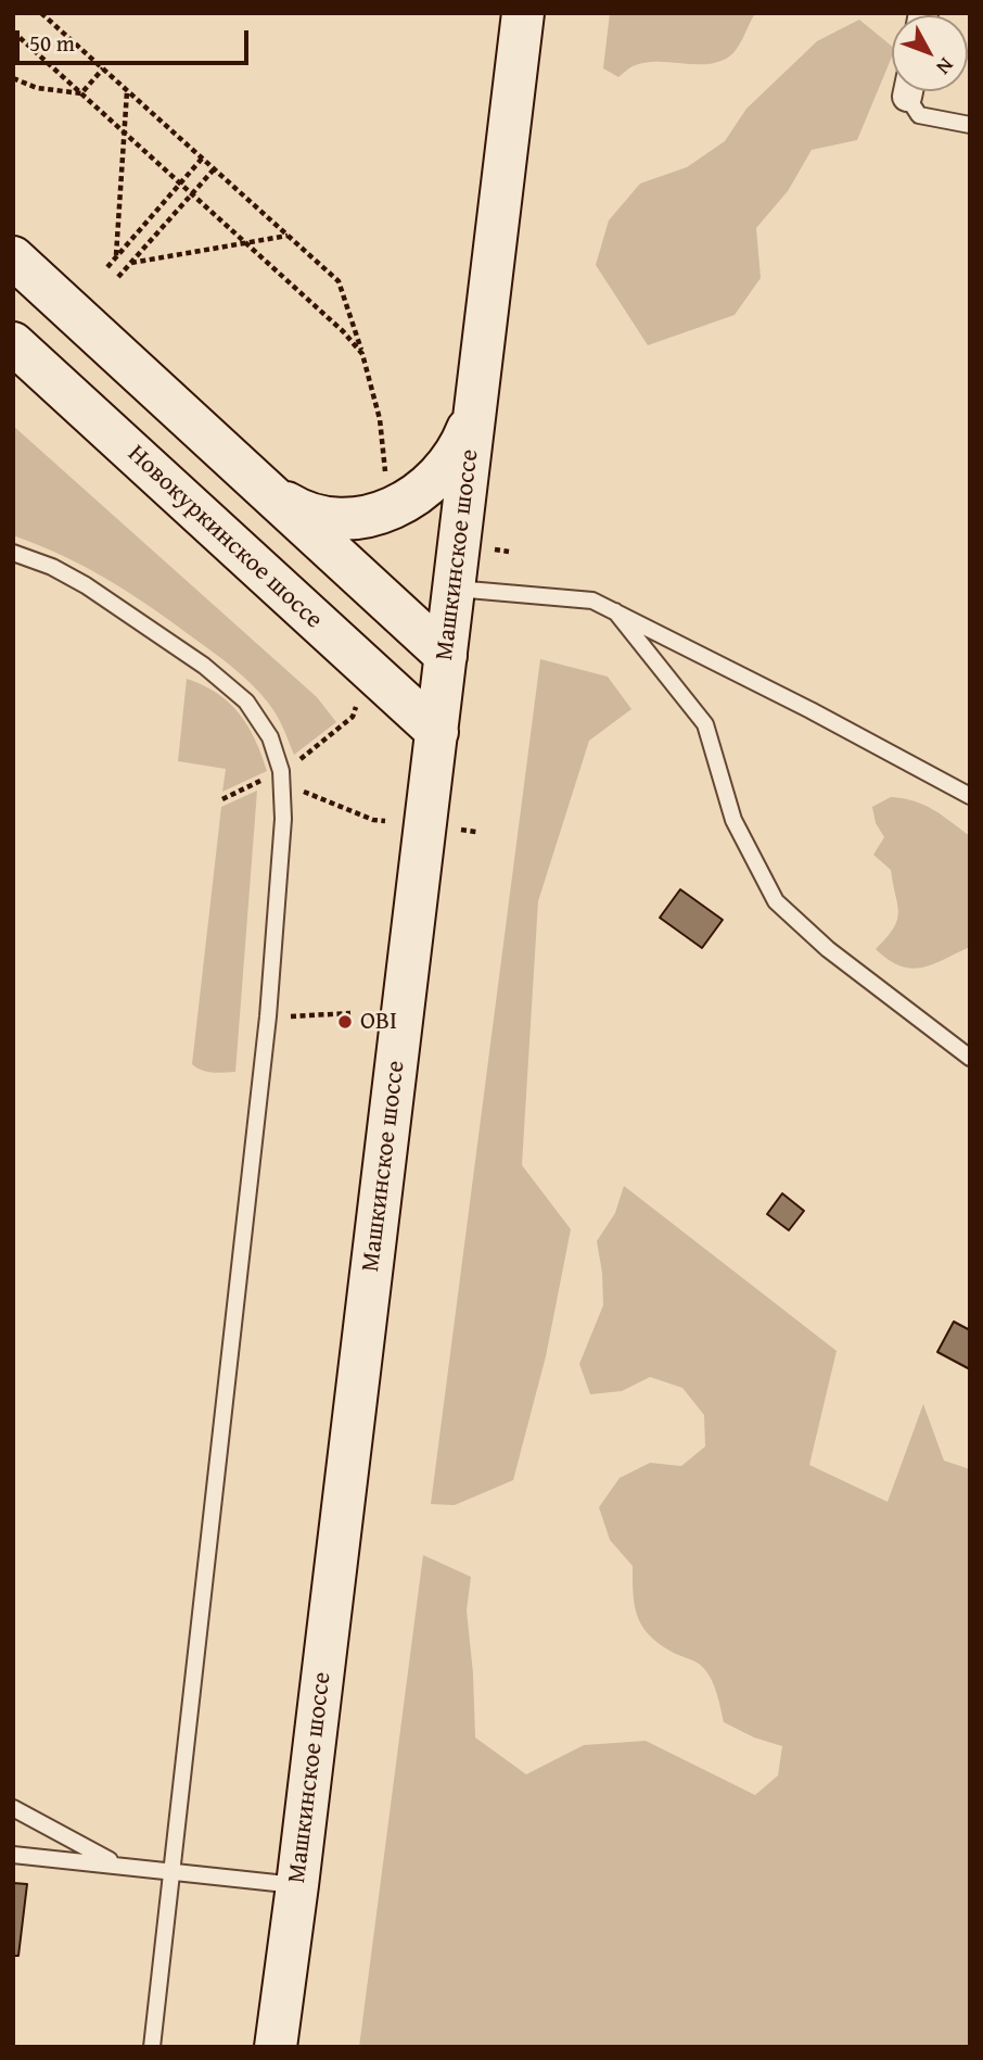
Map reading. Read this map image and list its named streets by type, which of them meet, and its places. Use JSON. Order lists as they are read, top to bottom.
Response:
{
  "streets": {
    "main road": ["Новокуркинское шоссе", "Машкинское шоссе"]
  },
  "crossings": [
    ["Новокуркинское шоссе", "Машкинское шоссе"]
  ],
  "places": ["OBI"],
  "scale_bar": "50 m",
  "north": "bottom right"
}
